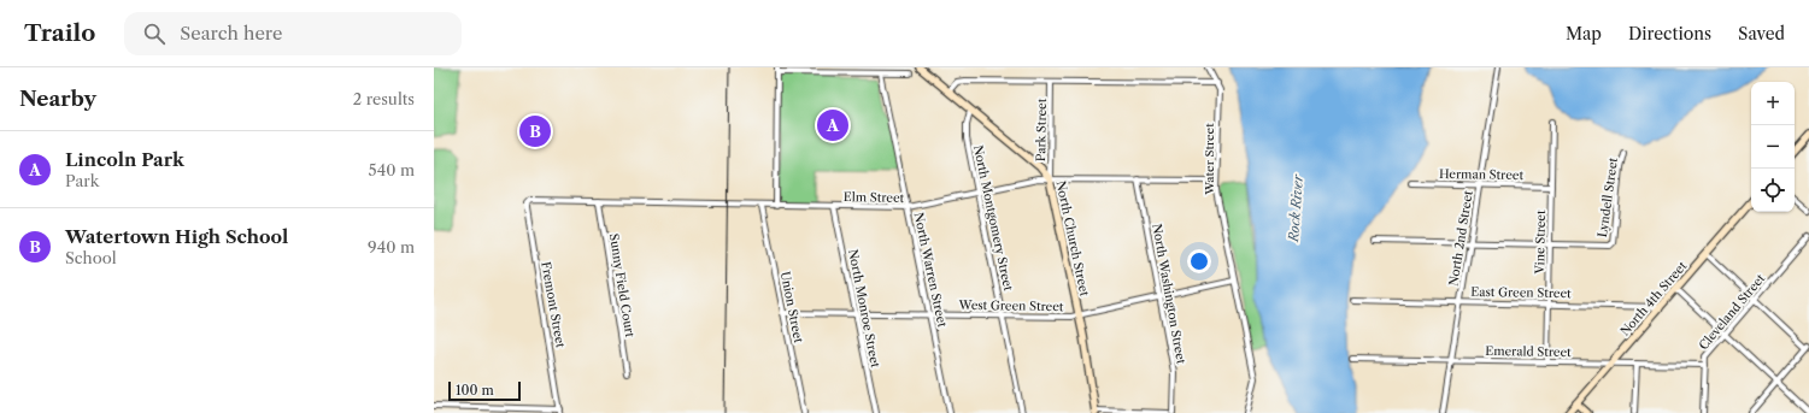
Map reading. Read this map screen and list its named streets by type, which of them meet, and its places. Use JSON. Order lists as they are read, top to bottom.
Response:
{
  "streets": {
    "main road": ["North Church Street", "North 4th Street"],
    "street": [
      "Park Street",
      "Water Street",
      "Herman Street",
      "Elm Street",
      "Lyndell Street",
      "North Montgomery Street",
      "North 2nd Street",
      "Vine Street",
      "North Warren Street",
      "Sunny Field Court",
      "East Green Street",
      "North Washington Street",
      "Fremont Street",
      "West Green Street",
      "Union Street",
      "North Monroe Street",
      "Cleveland Street",
      "Emerald Street"
    ]
  },
  "crossings": [
    ["Park Street", "Elm Street"],
    ["Park Street", "North Church Street"],
    ["Water Street", "Elm Street"],
    ["Water Street", "West Green Street"],
    ["Herman Street", "North 2nd Street"],
    ["Herman Street", "Vine Street"],
    ["Elm Street", "North Montgomery Street"],
    ["Elm Street", "North Church Street"],
    ["Elm Street", "North Warren Street"],
    ["Elm Street", "Sunny Field Court"],
    ["Elm Street", "North Washington Street"],
    ["Elm Street", "Fremont Street"],
    ["Elm Street", "Union Street"],
    ["Elm Street", "North Monroe Street"],
    ["Lyndell Street", "Vine Street"],
    ["North Montgomery Street", "North Church Street"],
    ["North Montgomery Street", "West Green Street"],
    ["North Church Street", "West Green Street"],
    ["North 2nd Street", "East Green Street"],
    ["North 2nd Street", "Emerald Street"],
    ["Vine Street", "East Green Street"],
    ["Vine Street", "Emerald Street"],
    ["North Warren Street", "West Green Street"],
    ["East Green Street", "North 4th Street"],
    ["North Washington Street", "West Green Street"],
    ["North 4th Street", "Emerald Street"],
    ["West Green Street", "Union Street"],
    ["West Green Street", "North Monroe Street"],
    ["Cleveland Street", "Emerald Street"]
  ],
  "water": ["Rock River"],
  "scale_bar": "100 m",
  "page": {
    "header": "Trailo",
    "search": "Search here",
    "nav": ["Map", "Directions", "Saved"],
    "heading": ["Nearby", "2 results"],
    "map_buttons": ["+", "−"],
    "pins": ["A", "B"],
    "list": [
      {
        "mark": "A",
        "name": "Lincoln Park",
        "note": "Park",
        "value": "540 m"
      },
      {
        "mark": "B",
        "name": "Watertown High School",
        "note": "School",
        "value": "940 m"
      }
    ],
    "scale": "100 m"
  }
}
